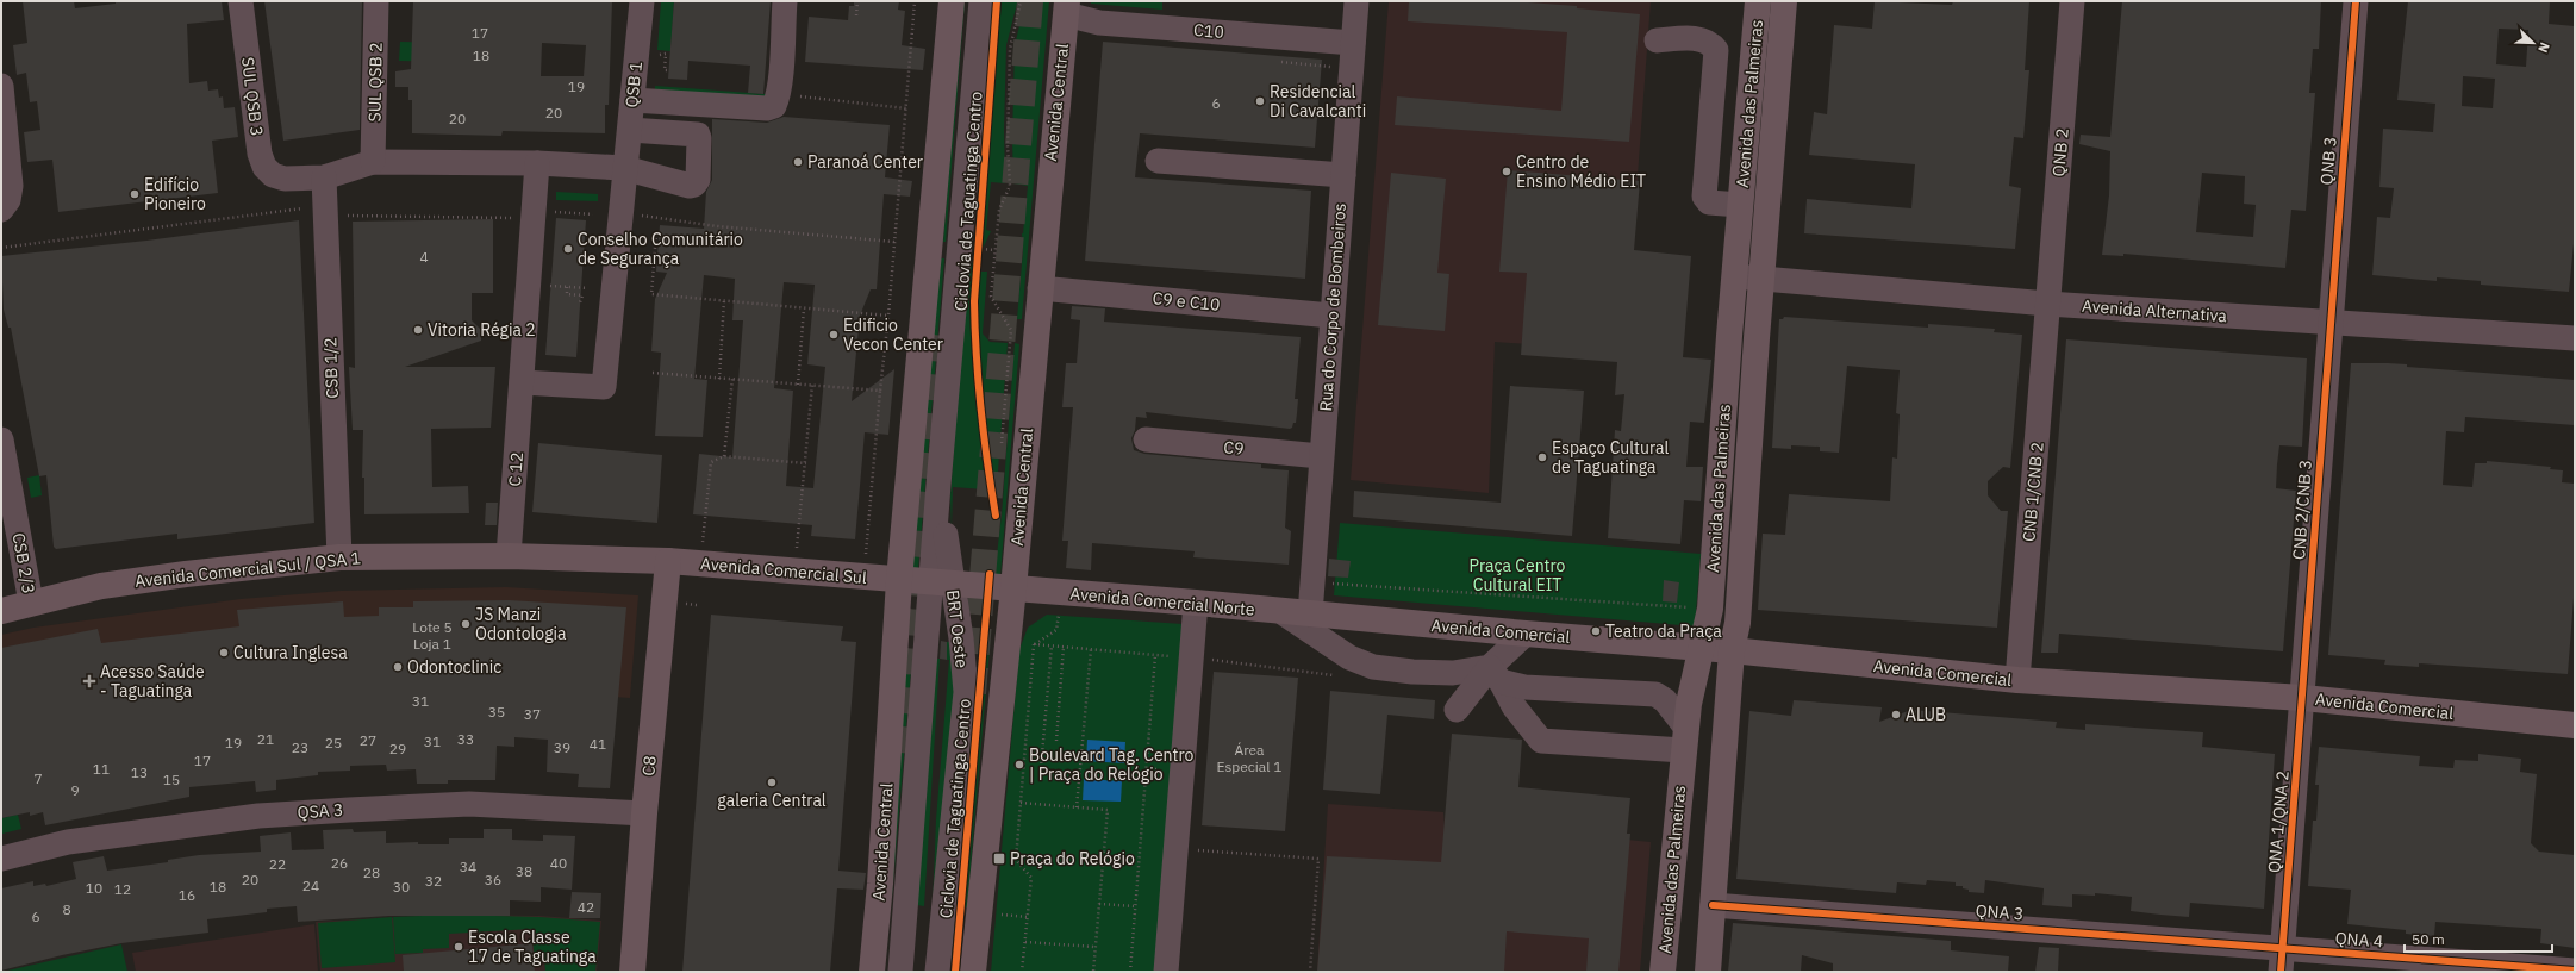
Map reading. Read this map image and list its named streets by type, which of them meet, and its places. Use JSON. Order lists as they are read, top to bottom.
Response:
{
  "streets": {
    "main road": [
      "Avenida Central",
      "Avenida das Palmeiras",
      "Avenida Comercial Sul / QSA 1",
      "Avenida Comercial Sul",
      "Avenida Comercial Norte",
      "Avenida Comercial",
      "C8"
    ],
    "street": [
      "C10",
      "SUL QSB 2",
      "QSB 1",
      "SUL QSB 3",
      "QNB 2",
      "QNB 3",
      "C9 e C10",
      "Rua do Corpo de Bombeiros",
      "Avenida Alternativa",
      "CSB 1/2",
      "C9",
      "C 12",
      "CNB 1/CNB 2",
      "CNB 2/CNB 3",
      "CSB 2/3",
      "BRT Oeste",
      "QSA 3",
      "QNA 1/QNA 2",
      "QNA 3",
      "QNA 4"
    ],
    "cycle path": ["Ciclovia de Taguatinga Centro"]
  },
  "crossings": [
    ["C10", "Avenida Central"],
    ["C10", "Rua do Corpo de Bombeiros"],
    ["QSB 1", "C 12"],
    ["SUL QSB 3", "CSB 1/2"],
    ["Avenida Central", "C9 e C10"],
    ["Avenida Central", "Avenida Comercial Sul"],
    ["Avenida Central", "Avenida Comercial Norte"],
    ["Avenida Central", "BRT Oeste"],
    ["Avenida das Palmeiras", "Avenida Alternativa"],
    ["Avenida das Palmeiras", "Avenida Comercial"],
    ["Avenida das Palmeiras", "QNA 3"],
    ["QNB 2", "Avenida Alternativa"],
    ["QNB 2", "CNB 1/CNB 2"],
    ["QNB 3", "Avenida Alternativa"],
    ["QNB 3", "CNB 2/CNB 3"],
    ["C9 e C10", "Rua do Corpo de Bombeiros"],
    ["Rua do Corpo de Bombeiros", "C9"],
    ["Rua do Corpo de Bombeiros", "Avenida Comercial Norte"],
    ["Rua do Corpo de Bombeiros", "Avenida Comercial"],
    ["Avenida Alternativa", "CNB 1/CNB 2"],
    ["Avenida Alternativa", "CNB 2/CNB 3"],
    ["CSB 1/2", "Avenida Comercial Sul / QSA 1"],
    ["C 12", "Avenida Comercial Sul / QSA 1"],
    ["CNB 1/CNB 2", "Avenida Comercial"],
    ["CNB 2/CNB 3", "Avenida Comercial"],
    ["CNB 2/CNB 3", "QNA 1/QNA 2"],
    ["CSB 2/3", "Avenida Comercial Sul / QSA 1"],
    ["Avenida Comercial Sul / QSA 1", "Avenida Comercial Sul"],
    ["Avenida Comercial Sul / QSA 1", "C8"],
    ["Avenida Comercial Sul", "BRT Oeste"],
    ["Avenida Comercial Sul", "C8"],
    ["Avenida Comercial Norte", "Avenida Comercial"],
    ["Avenida Comercial", "QNA 1/QNA 2"],
    ["C8", "QSA 3"],
    ["QNA 1/QNA 2", "QNA 3"],
    ["QNA 1/QNA 2", "QNA 4"],
    ["QNA 3", "QNA 4"]
  ],
  "parks": ["Praça Centro Cultural EIT"],
  "places": {
    "other": [
      "Residencial Di Cavalcanti",
      "Paranoá Center",
      "Centro de Ensino Médio EIT",
      "Edifício Pioneiro",
      "Conselho Comunitário de Segurança",
      "Vitoria Régia 2",
      "Edificio Vecon Center",
      "Espaço Cultural de Taguatinga",
      "JS Manzi Odontologia",
      "Teatro da Praça",
      "Cultura Inglesa",
      "Odontoclinic",
      "ALUB",
      "Boulevard Tag. Centro | Praça do Relógio",
      "galeria Central",
      "Escola Classe 17 de Taguatinga"
    ],
    "health": ["Acesso Saúde - Taguatinga"],
    "transit": ["Praça do Relógio"]
  },
  "house_numbers": [
    "17",
    "18",
    "19",
    "6",
    "20",
    "20",
    "4",
    "Lote 5 Loja 1",
    "31",
    "35",
    "37",
    "21",
    "33",
    "27",
    "31",
    "19",
    "25",
    "41",
    "23",
    "39",
    "29",
    "Área Especial 1",
    "17",
    "11",
    "13",
    "7",
    "15",
    "9",
    "26",
    "40",
    "22",
    "34",
    "38",
    "28",
    "20",
    "36",
    "32",
    "24",
    "18",
    "30",
    "10",
    "12",
    "16",
    "42",
    "8",
    "6"
  ],
  "scale_bar": "50 m",
  "north": "bottom right"
}
